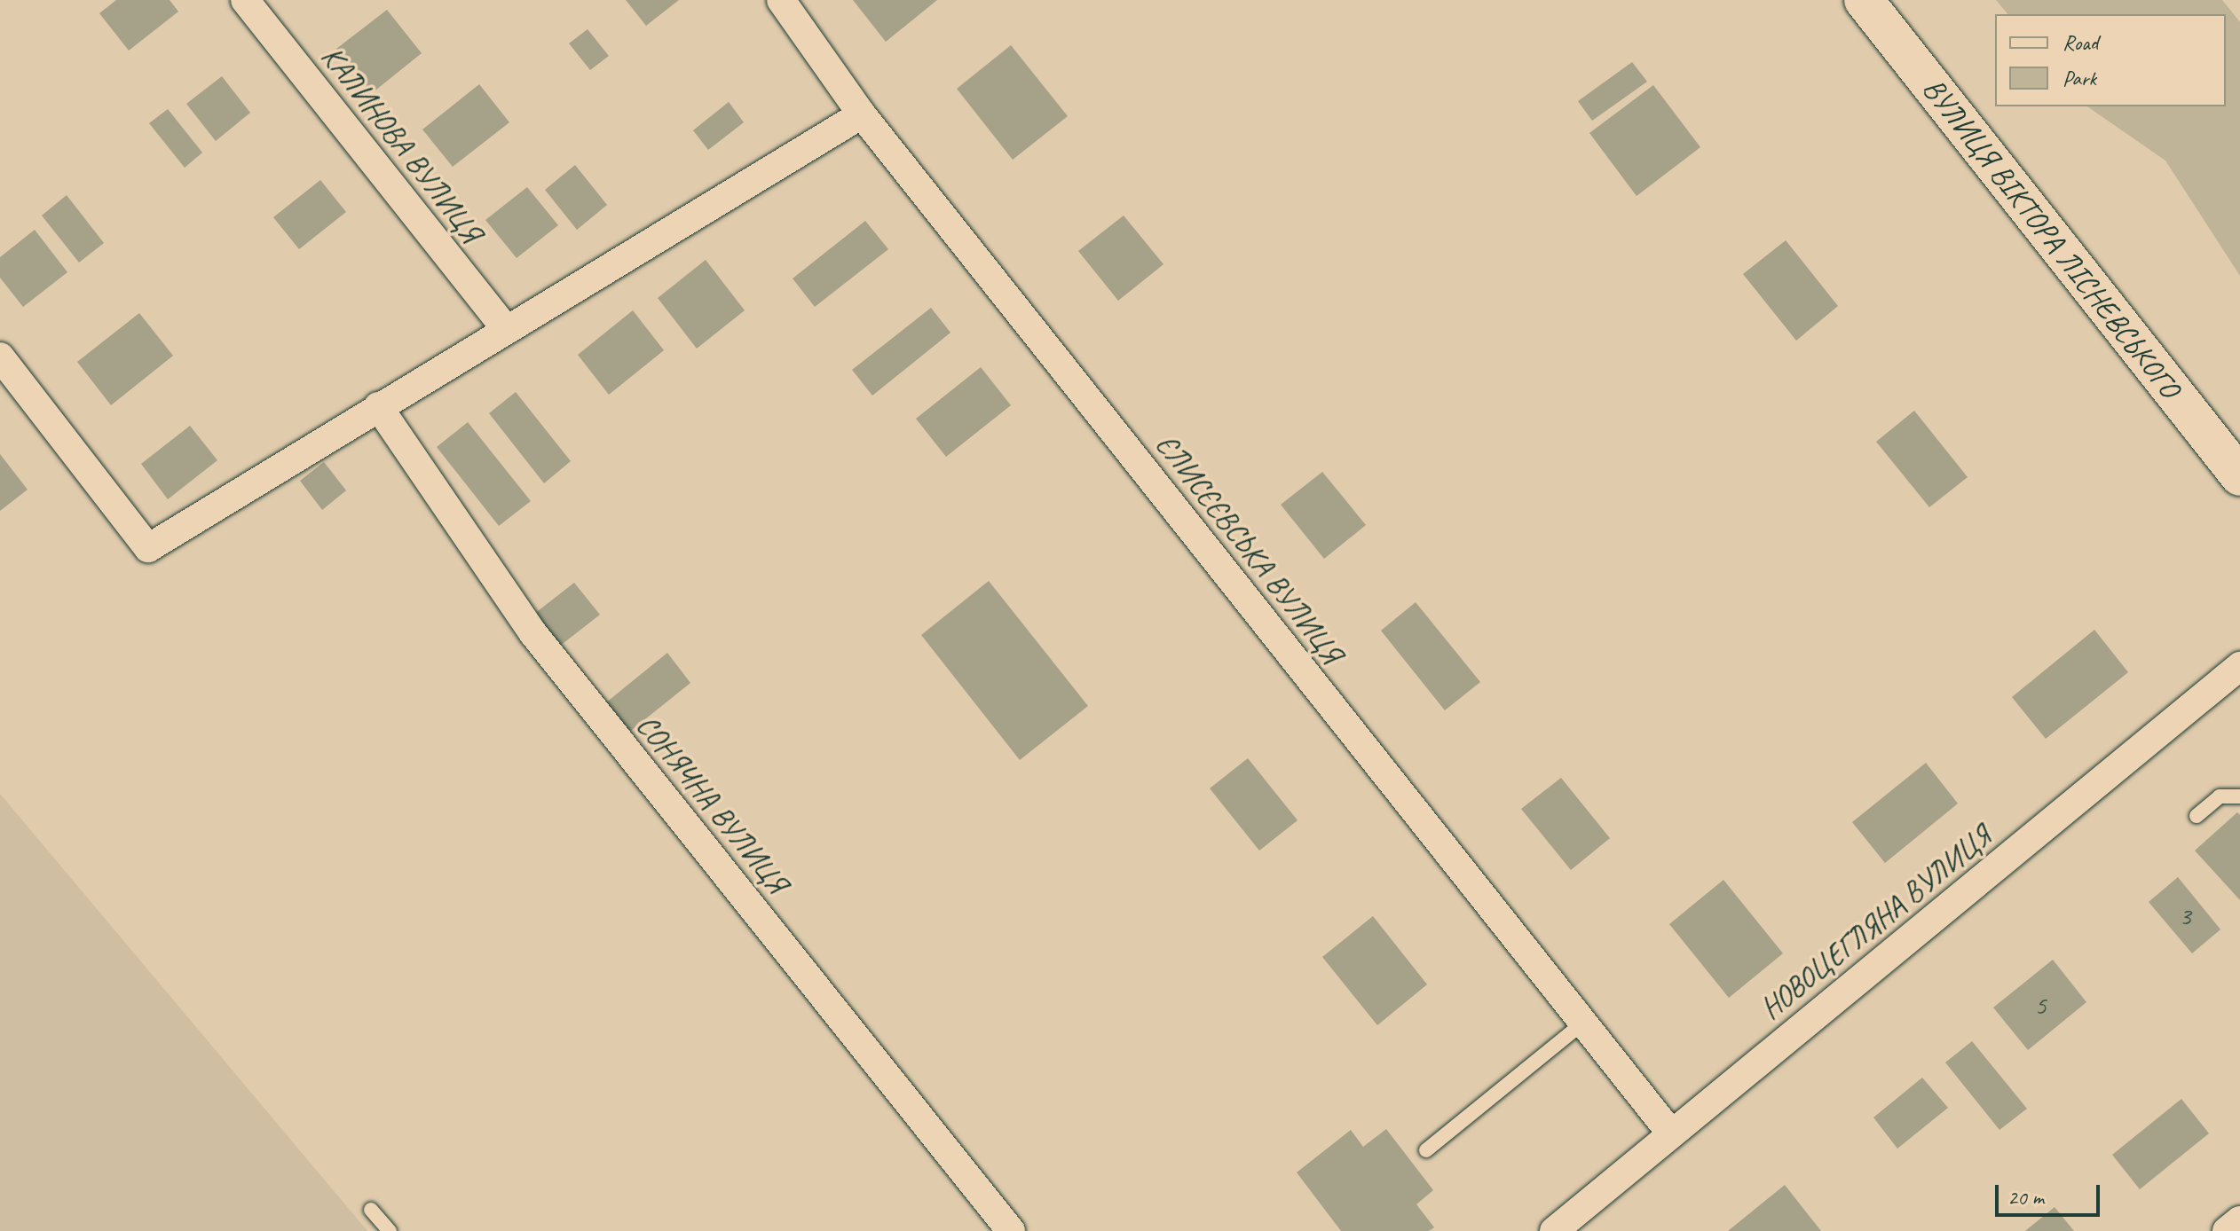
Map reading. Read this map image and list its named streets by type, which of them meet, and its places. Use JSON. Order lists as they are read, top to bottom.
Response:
{
  "streets": {
    "street": [
      "КАЛИНОВА ВУЛИЦЯ",
      "ВУЛИЦЯ ВІКТОРА ЛІСНЕВСЬКОГО",
      "ЄЛИСЄЄВСЬКА ВУЛИЦЯ",
      "СОНЯЧНА ВУЛИЦЯ",
      "НОВОЦЕГЛЯНА ВУЛИЦЯ"
    ]
  },
  "crossings": [
    ["ЄЛИСЄЄВСЬКА ВУЛИЦЯ", "НОВОЦЕГЛЯНА ВУЛИЦЯ"]
  ],
  "house_numbers": ["3", "5"],
  "legend": ["Road", "Park"],
  "scale_bar": "20 m"
}
